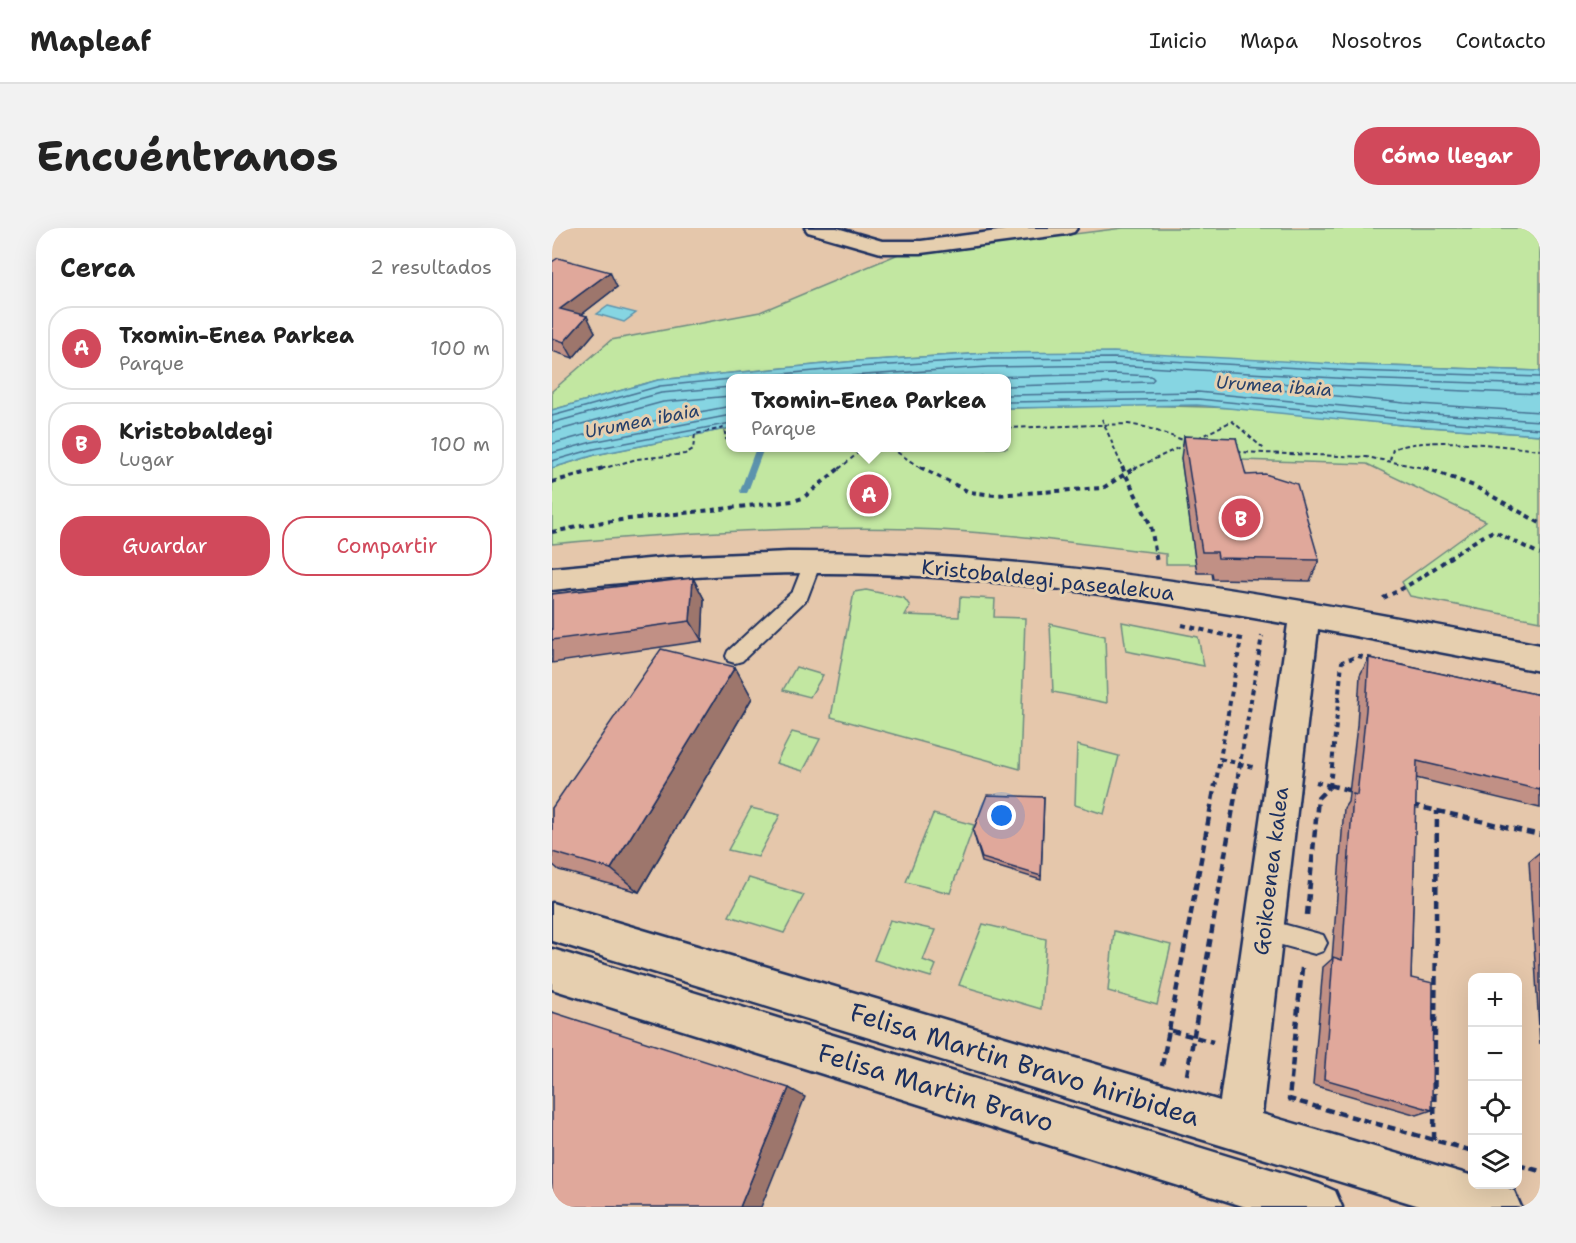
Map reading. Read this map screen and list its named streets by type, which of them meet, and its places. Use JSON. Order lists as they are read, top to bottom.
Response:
{
  "streets": {
    "street": [
      "Kristobaldegi pasealekua",
      "Goikoenea kalea",
      "Felisa Martin Bravo hiribidea",
      "Felisa Martin Bravo"
    ]
  },
  "crossings": [
    ["Kristobaldegi pasealekua", "Goikoenea kalea"],
    ["Goikoenea kalea", "Felisa Martin Bravo hiribidea"]
  ],
  "water": ["Urumea ibaia"],
  "page": {
    "header": "Mapleaf",
    "nav": [
      "Inicio",
      "Mapa",
      "Nosotros",
      "Contacto"
    ],
    "buttons": [
      "Cómo llegar",
      ["Guardar", "Compartir"]
    ],
    "title": "Encuéntranos",
    "heading": ["Cerca", "2 resultados"],
    "list": [
      {
        "mark": "A",
        "name": "Txomin-Enea Parkea",
        "note": "Parque",
        "value": "100 m"
      },
      {
        "mark": "B",
        "name": "Kristobaldegi",
        "note": "Lugar",
        "value": "100 m"
      }
    ],
    "popup": ["Txomin-Enea Parkea", "Parque"],
    "pins": ["A", "B"],
    "map_buttons": ["+", "−"]
  }
}
